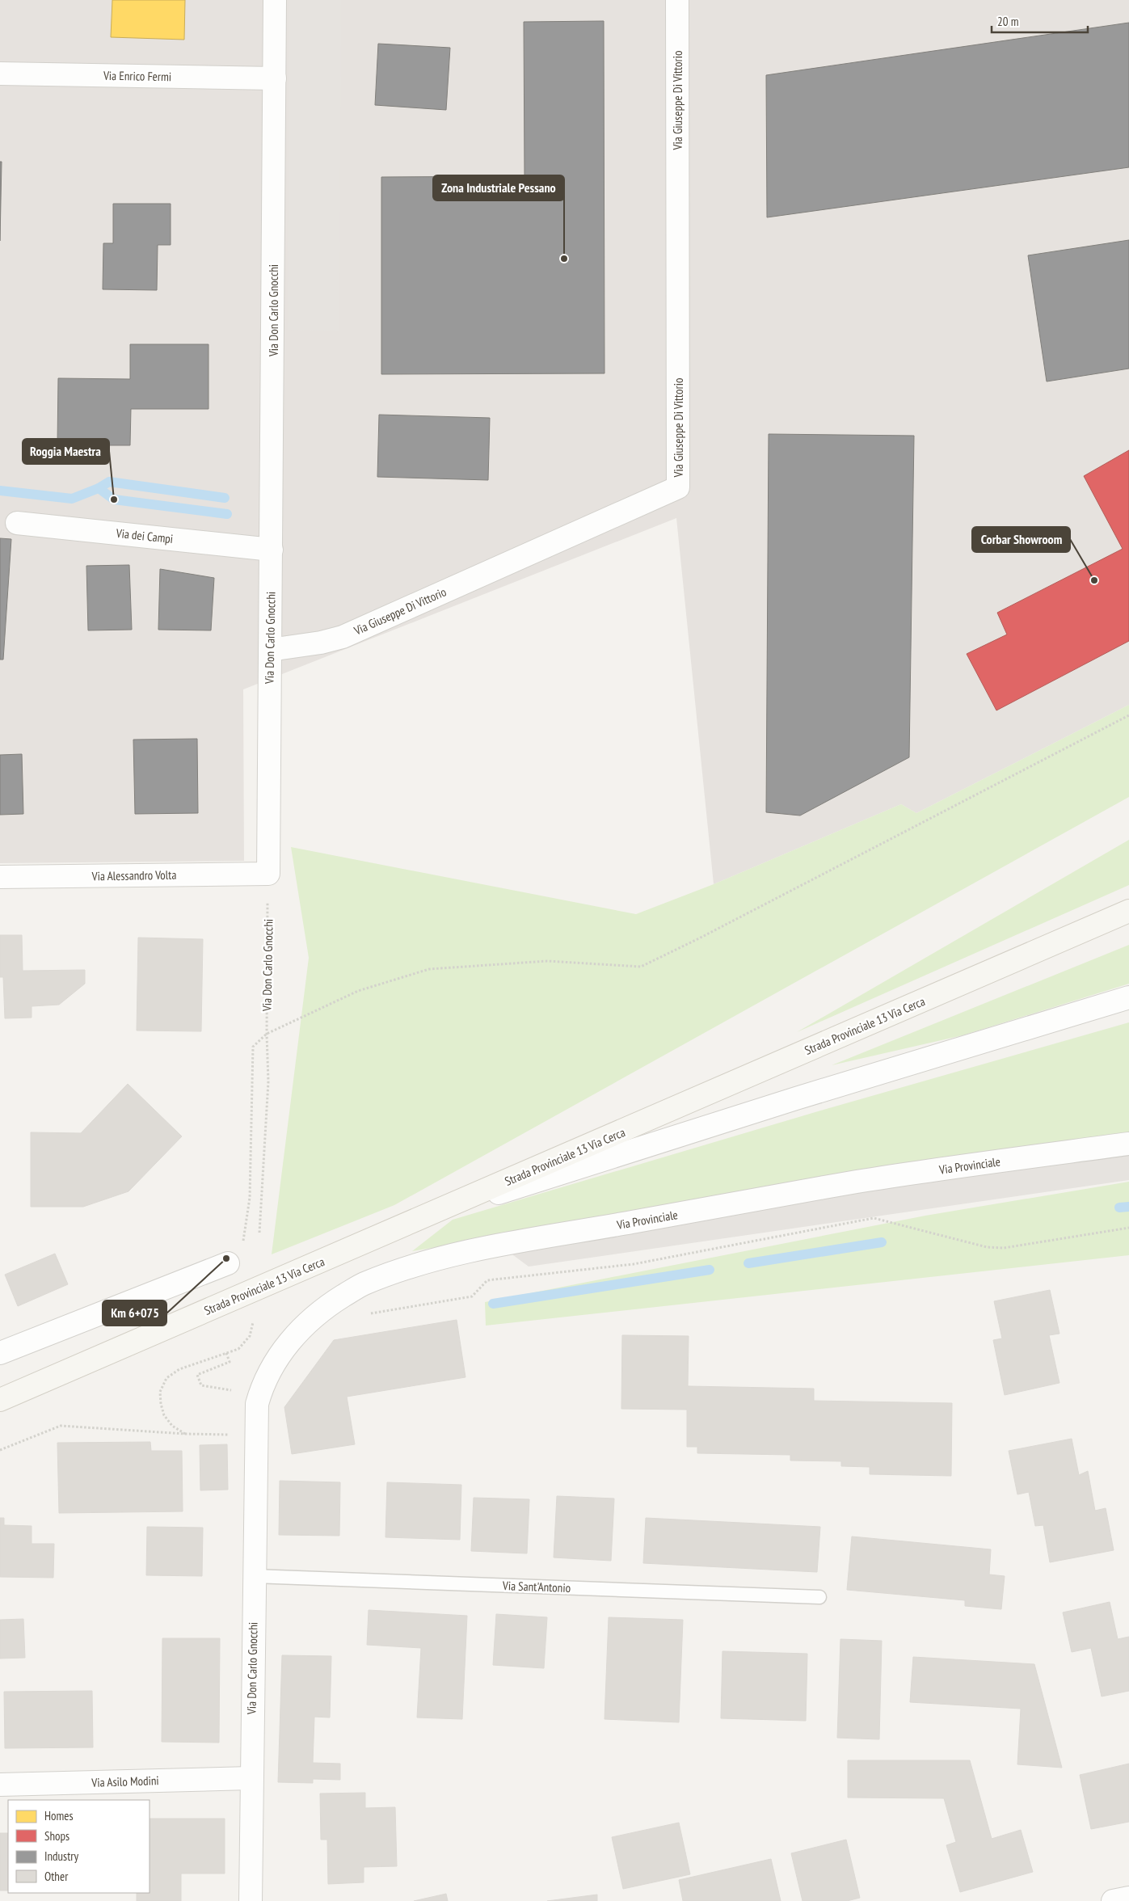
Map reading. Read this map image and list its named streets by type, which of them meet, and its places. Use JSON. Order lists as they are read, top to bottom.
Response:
{
  "streets": {
    "street": [
      "Via Enrico Fermi",
      "Via Giuseppe Di Vittorio",
      "Via Don Carlo Gnocchi",
      "Via dei Campi",
      "Via Alessandro Volta",
      "Strada Provinciale 13 Via Cerca",
      "Via Provinciale",
      "Via Asilo Modini"
    ],
    "lane": ["Via Sant'Antonio"]
  },
  "crossings": [
    ["Via Enrico Fermi", "Via Don Carlo Gnocchi"],
    ["Via Giuseppe Di Vittorio", "Via Don Carlo Gnocchi"],
    ["Via Don Carlo Gnocchi", "Via dei Campi"],
    ["Via Don Carlo Gnocchi", "Via Alessandro Volta"],
    ["Via Don Carlo Gnocchi", "Via Provinciale"],
    ["Via Don Carlo Gnocchi", "Via Sant'Antonio"],
    ["Via Don Carlo Gnocchi", "Via Asilo Modini"]
  ],
  "places": [
    "Zona Industriale Pessano",
    "Roggia Maestra",
    "Corbar Showroom",
    "Km 6+075"
  ],
  "legend": [
    "Homes",
    "Shops",
    "Industry",
    "Other"
  ],
  "scale_bar": "20 m"
}
